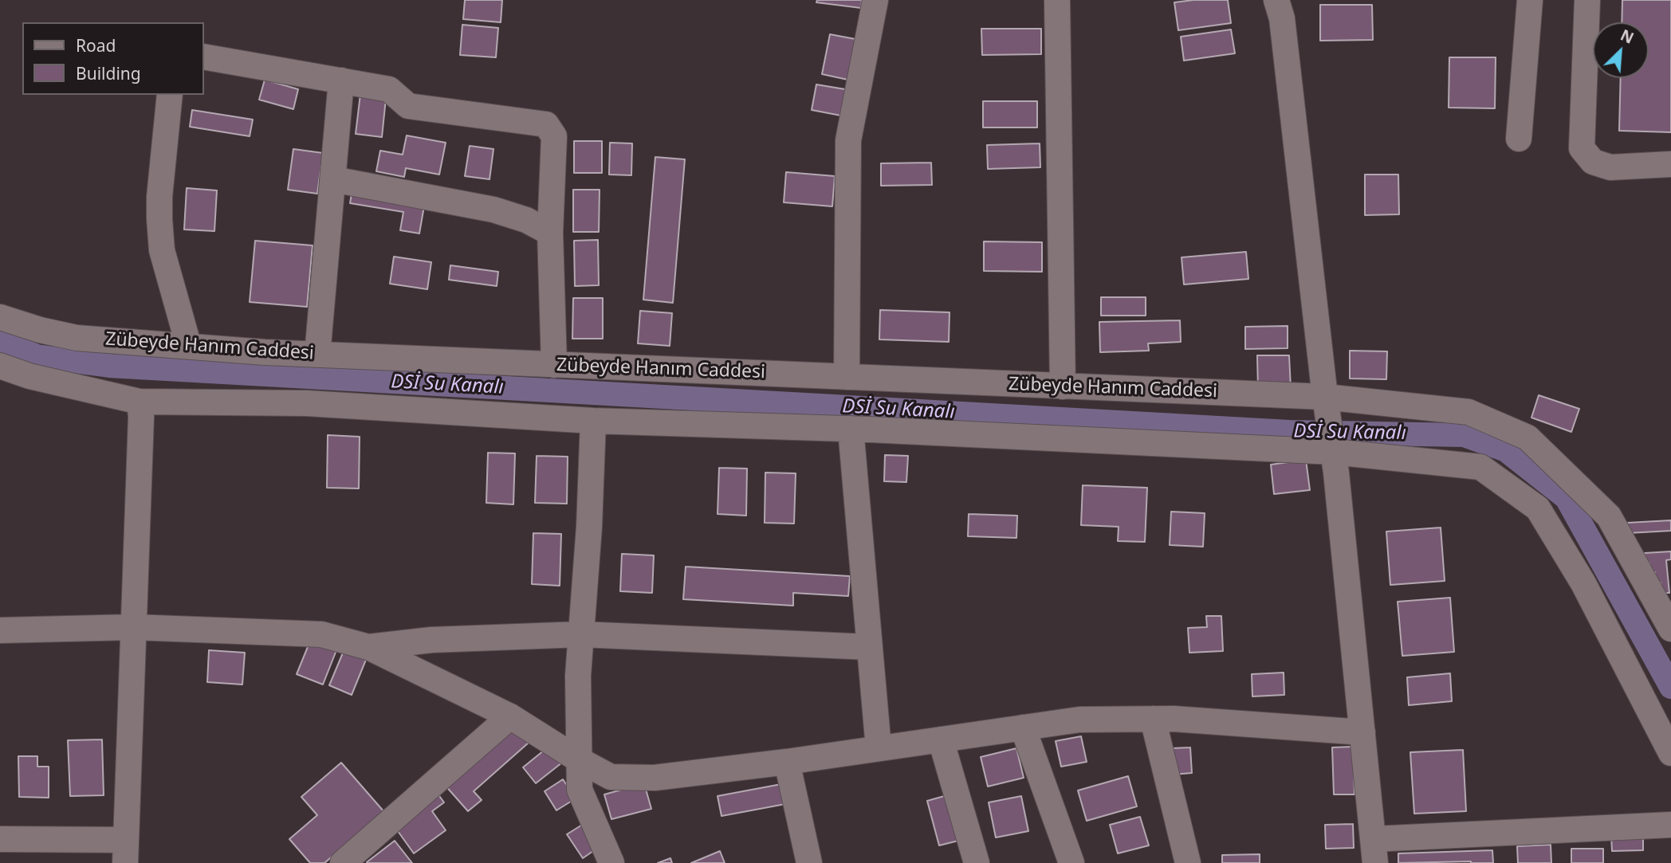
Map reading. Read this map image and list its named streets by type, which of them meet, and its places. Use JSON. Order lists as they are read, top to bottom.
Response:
{
  "streets": {
    "street": ["Zübeyde Hanım Caddesi"]
  },
  "water": ["DSİ Su Kanalı"],
  "legend": ["Road", "Building"],
  "north": "top right"
}
